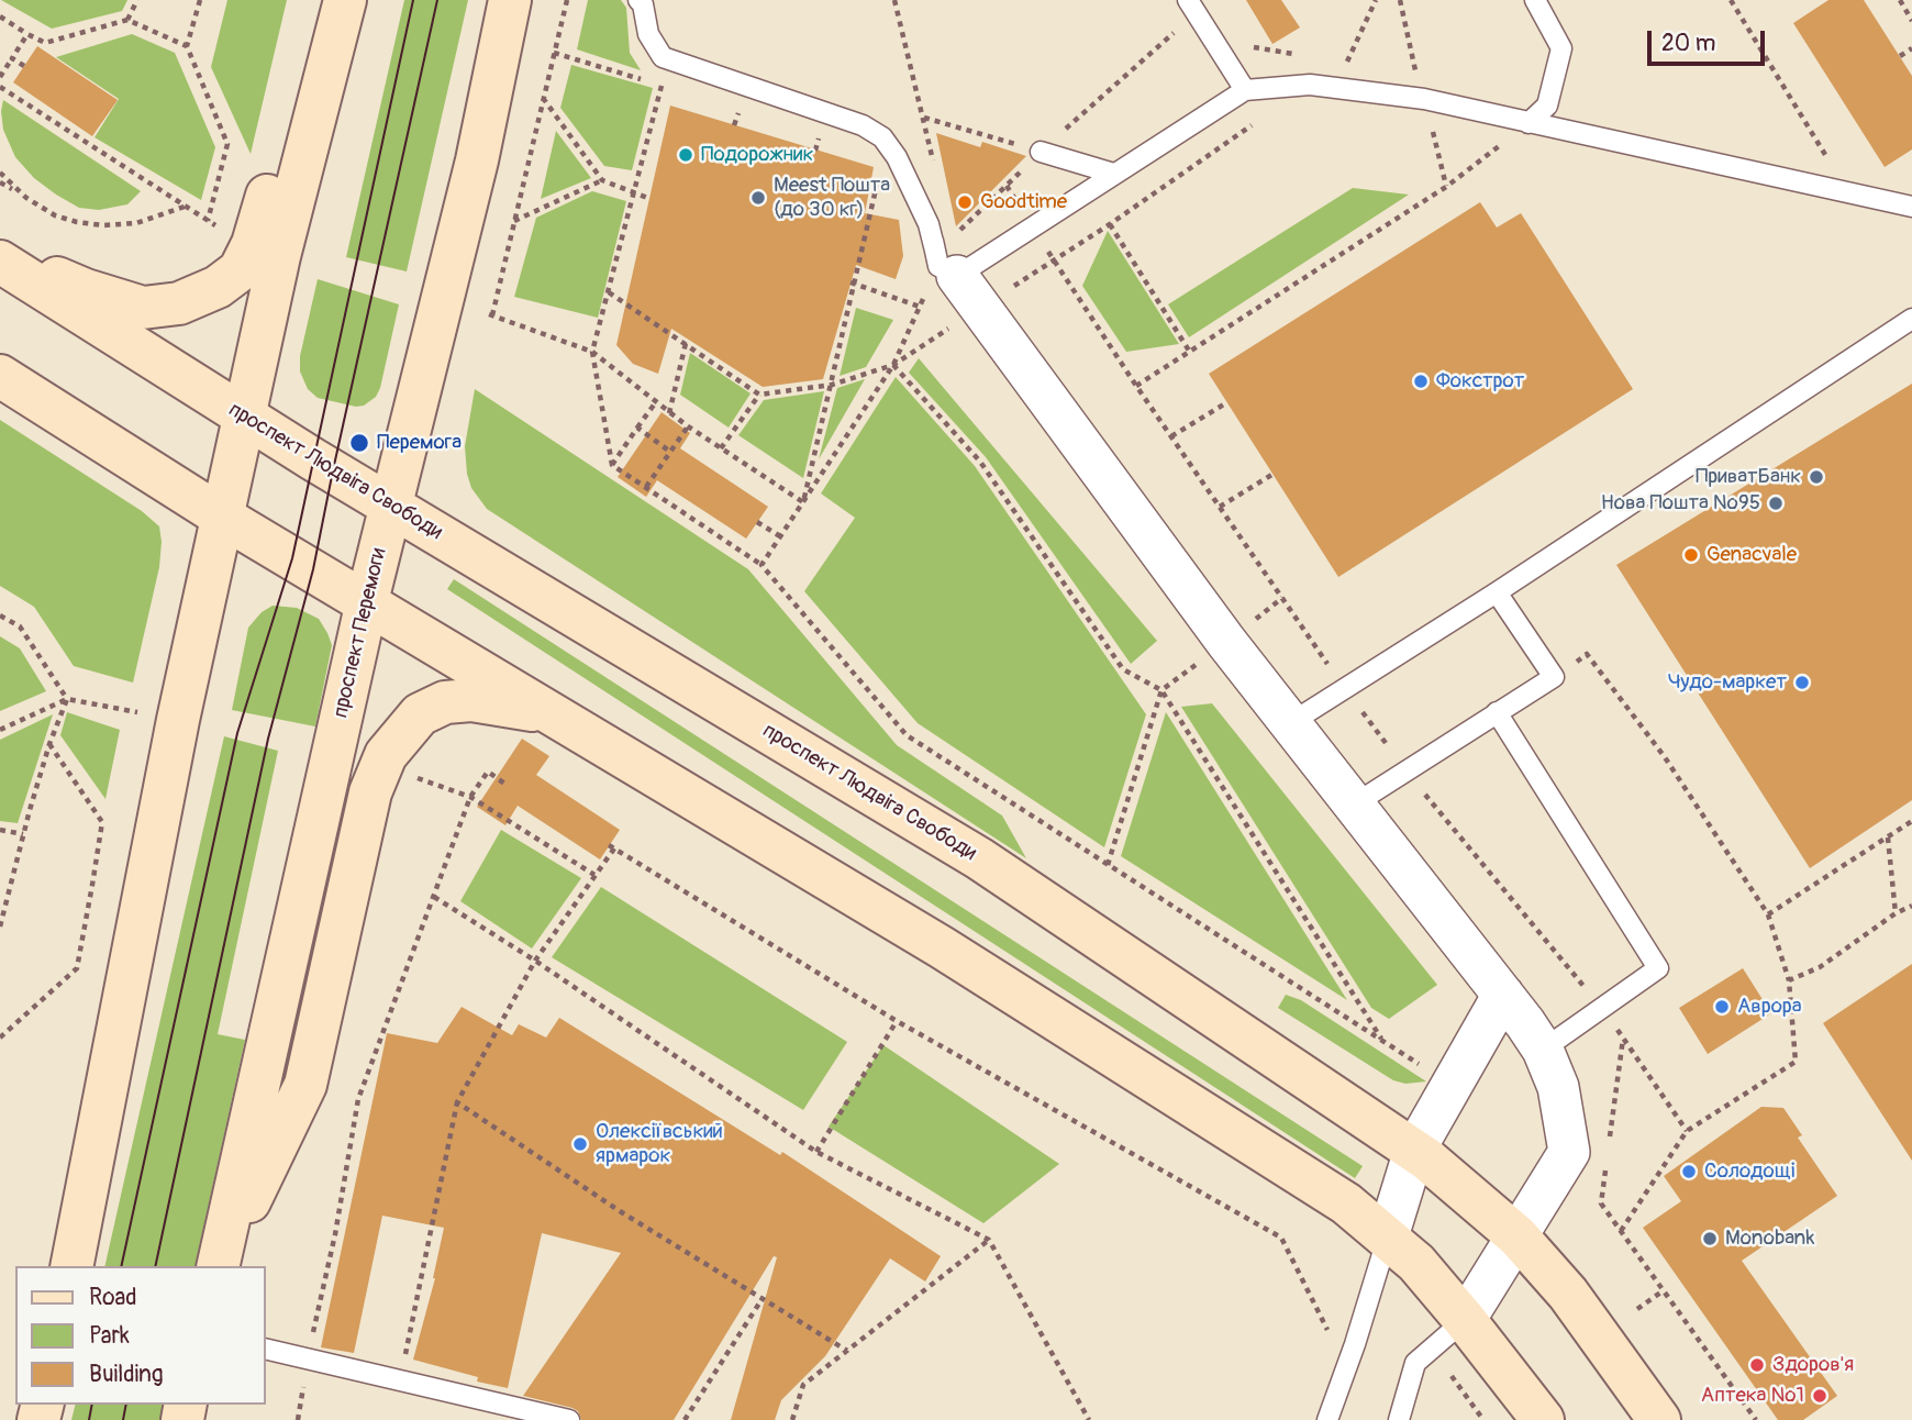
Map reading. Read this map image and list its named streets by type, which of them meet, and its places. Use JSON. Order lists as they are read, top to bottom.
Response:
{
  "streets": {
    "main road": ["проспект Людвіга Свободи", "проспект Перемоги"]
  },
  "crossings": [
    ["проспект Людвіга Свободи", "проспект Перемоги"]
  ],
  "places": [
    "Подорожник",
    "Meest Пошта (до 30 кг)",
    "Goodtime",
    "Фокстрот",
    "Перемога",
    "ПриватБанк",
    "Нова Пошта №95",
    "Genacvale",
    "Чудо-маркет",
    "Аврора",
    "Олексіївський ярмарок",
    "Солодощі",
    "Monobank",
    "Здоров'я",
    "Аптека №1"
  ],
  "legend": ["Road", "Park", "Building"],
  "scale_bar": "20 m"
}
